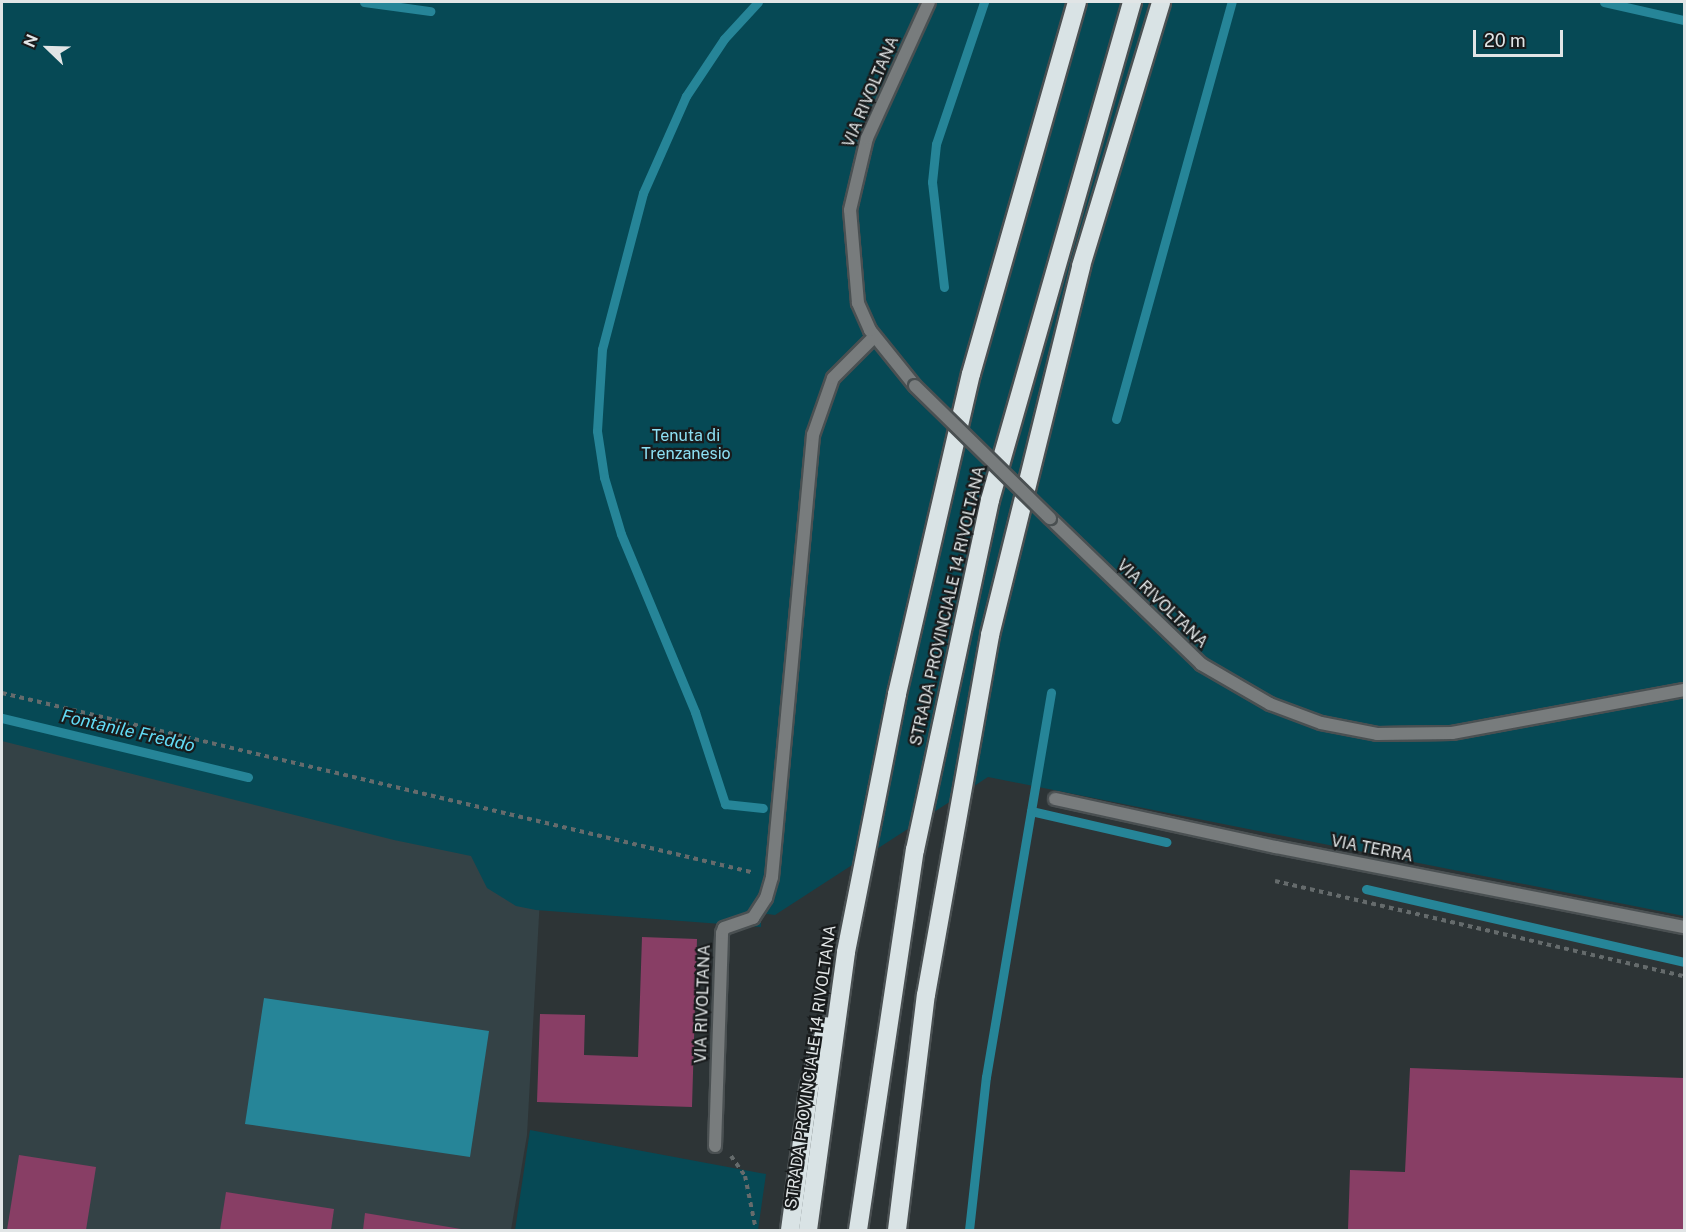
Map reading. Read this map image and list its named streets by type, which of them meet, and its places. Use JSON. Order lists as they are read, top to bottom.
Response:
{
  "streets": {
    "highway": ["STRADA PROVINCIALE 14 RIVOLTANA"],
    "street": ["VIA RIVOLTANA", "VIA TERRA"]
  },
  "water": ["Fontanile Freddo"],
  "parks": ["Tenuta di Trenzanesio"],
  "scale_bar": "20 m",
  "north": "top left"
}
